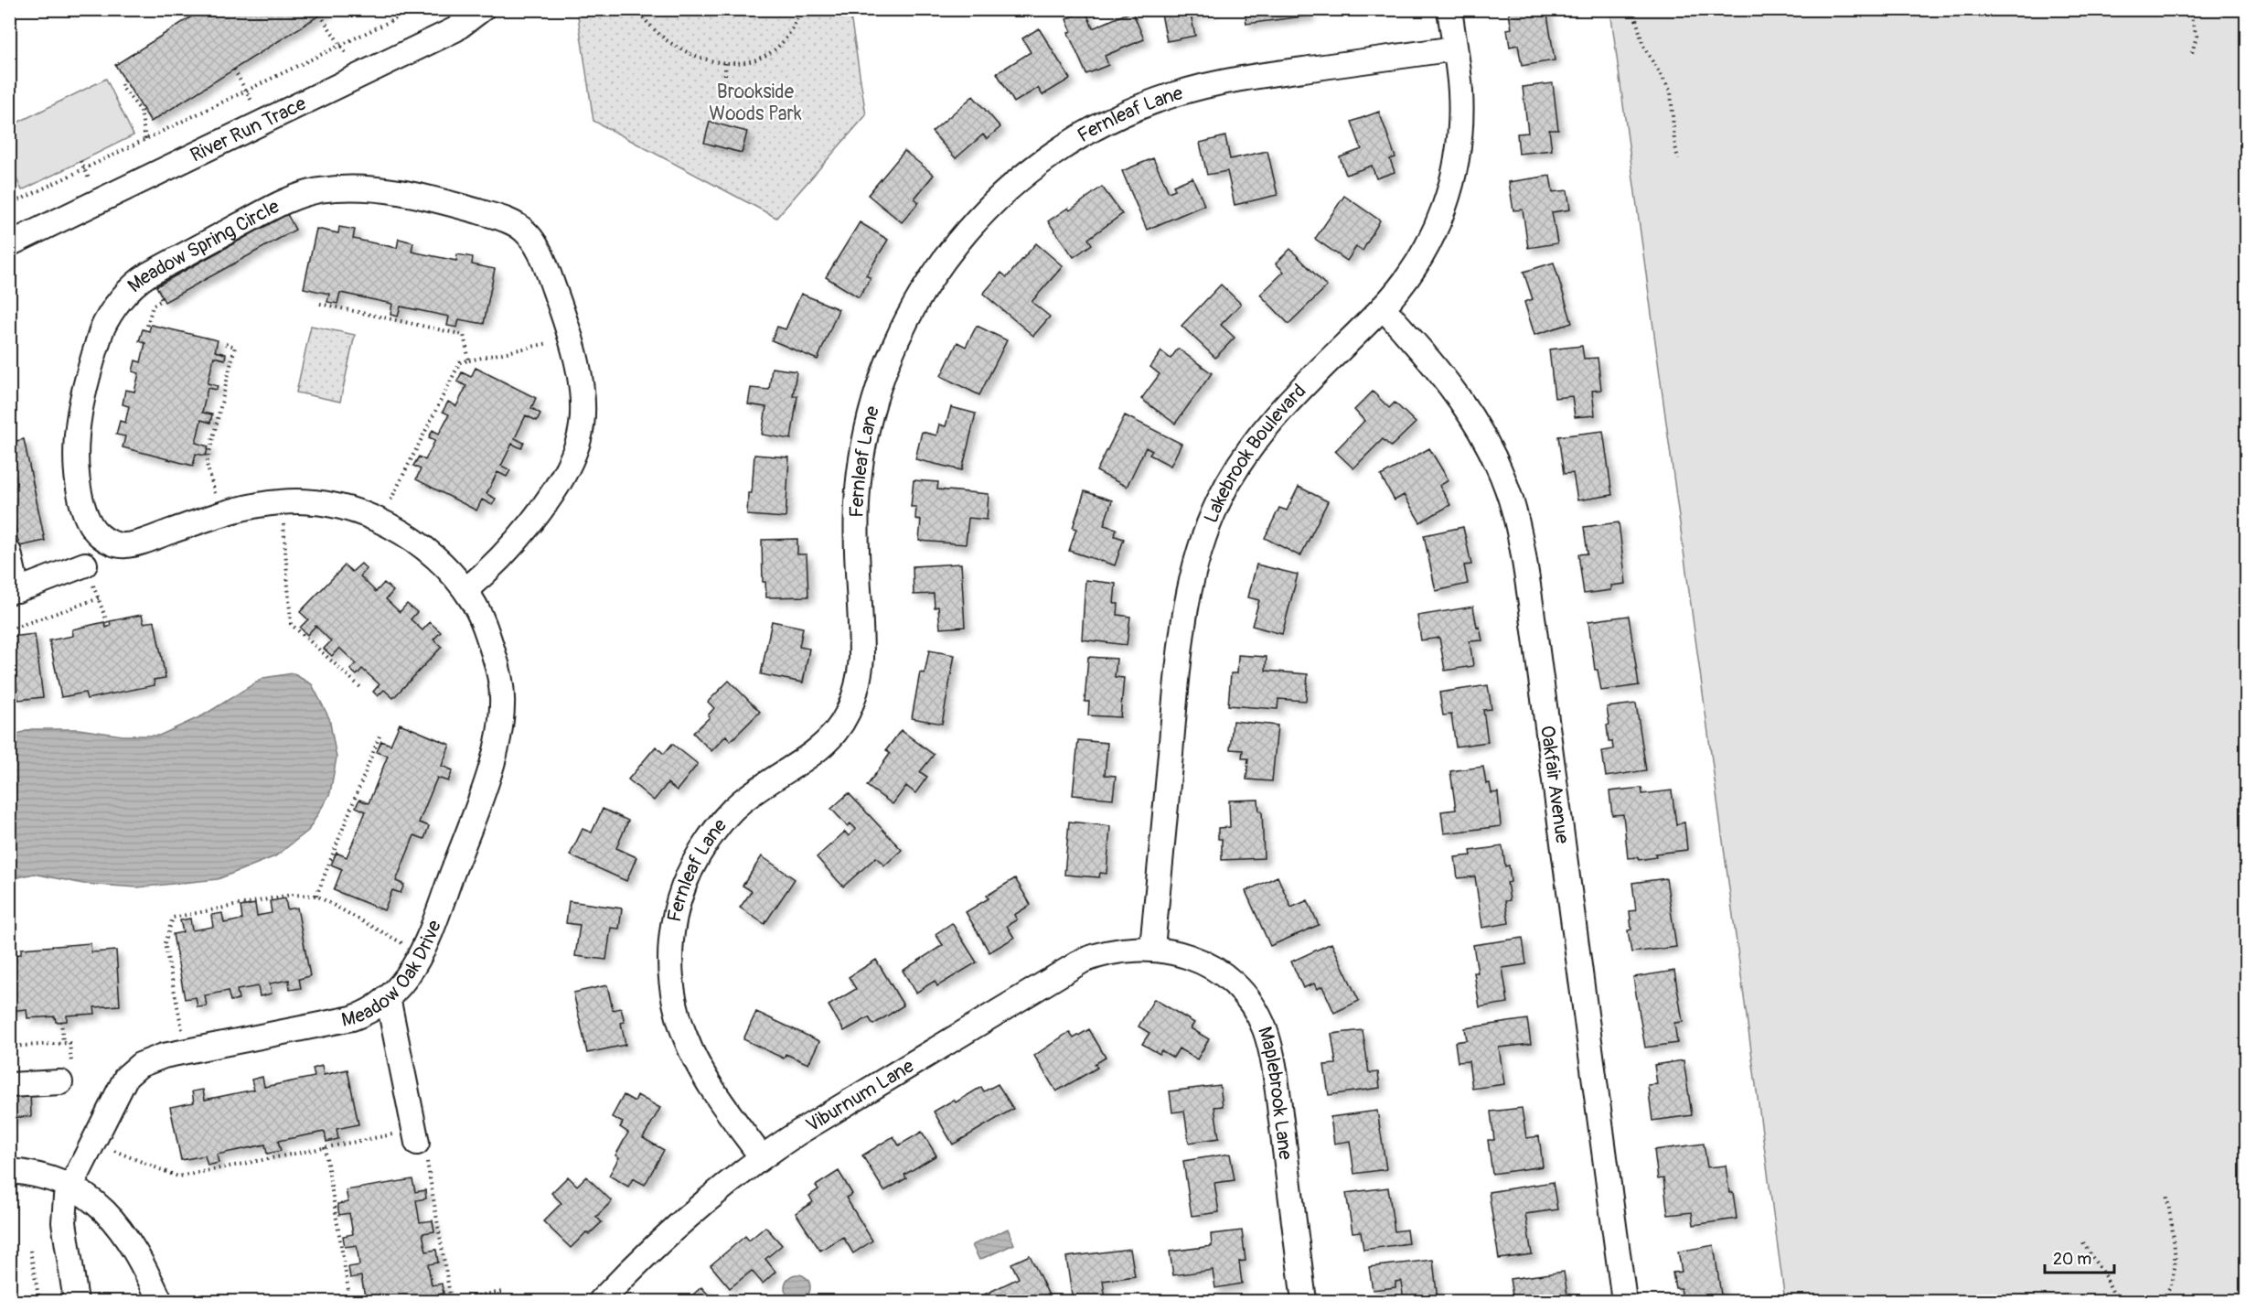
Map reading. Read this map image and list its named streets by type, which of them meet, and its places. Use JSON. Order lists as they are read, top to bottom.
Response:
{
  "streets": {
    "street": [
      "Fernleaf Lane",
      "River Run Trace",
      "Meadow Spring Circle",
      "Lakebrook Boulevard",
      "Oakfair Avenue",
      "Meadow Oak Drive",
      "Maplebrook Lane",
      "Viburnum Lane"
    ]
  },
  "crossings": [
    ["Fernleaf Lane", "Lakebrook Boulevard"],
    ["Fernleaf Lane", "Viburnum Lane"],
    ["Meadow Spring Circle", "Meadow Oak Drive"],
    ["Lakebrook Boulevard", "Oakfair Avenue"],
    ["Lakebrook Boulevard", "Maplebrook Lane"],
    ["Lakebrook Boulevard", "Viburnum Lane"],
    ["Maplebrook Lane", "Viburnum Lane"]
  ],
  "parks": ["Brookside Woods Park"],
  "scale_bar": "20 m"
}
